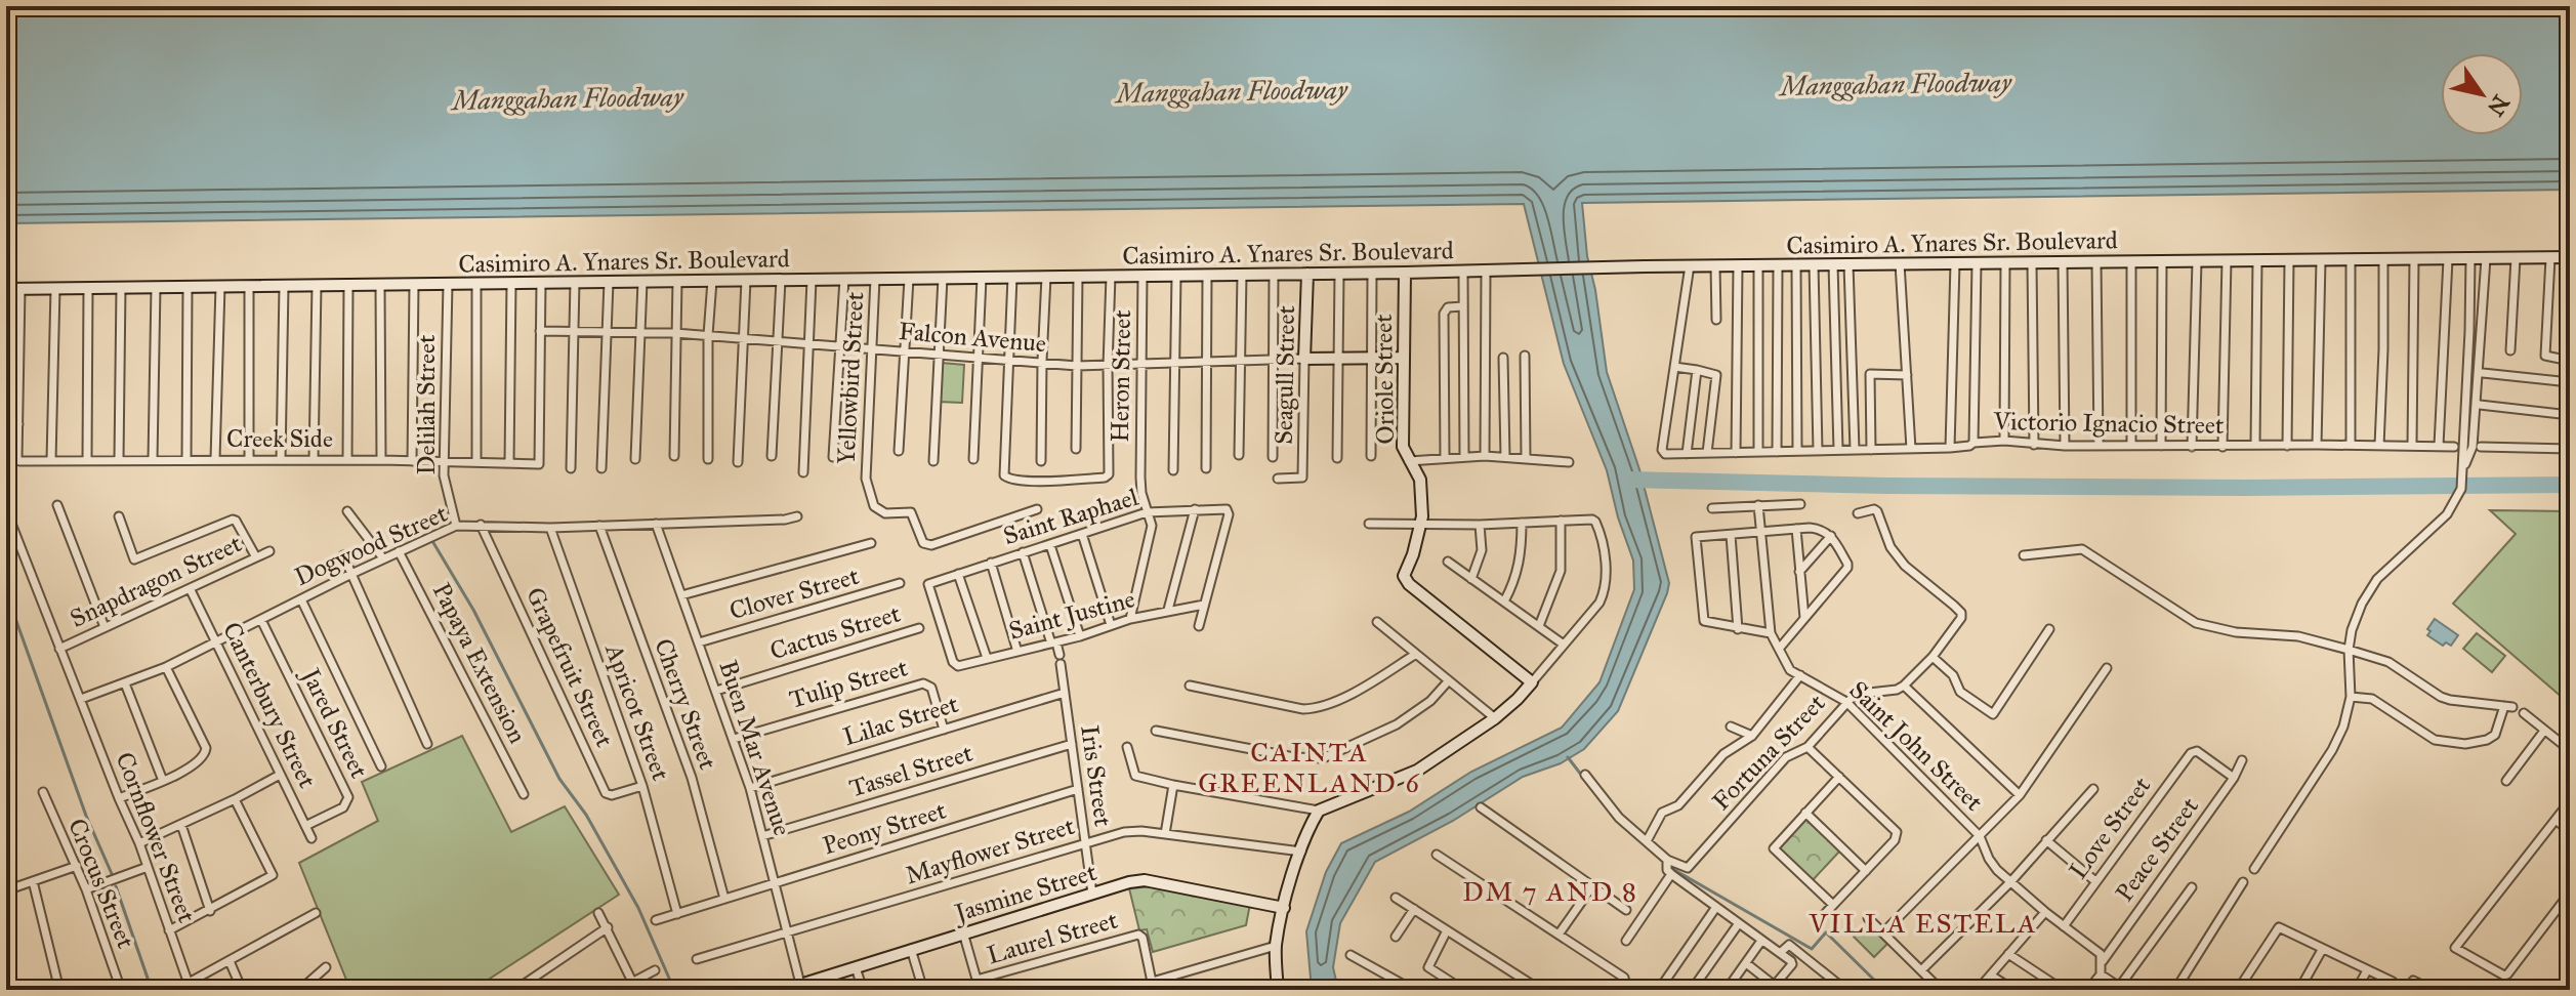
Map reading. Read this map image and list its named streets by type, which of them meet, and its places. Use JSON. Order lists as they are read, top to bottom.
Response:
{
  "streets": {
    "main road": [
      "Casimiro A. Ynares Sr. Boulevard",
      "Falcon Avenue",
      "Seagull Street",
      "Oriole Street",
      "Jasmine Street"
    ],
    "street": [
      "Heron Street",
      "Yellowbird Street",
      "Delilah Street",
      "Victorio Ignacio Street",
      "Creek Side",
      "Saint Raphael",
      "Dogwood Street",
      "Snapdragon Street",
      "Clover Street",
      "Saint Justine",
      "Cactus Street",
      "Papaya Extension",
      "Grapefruit Street",
      "Tulip Street",
      "Cherry Street",
      "Canterbury Street",
      "Apricot Street",
      "Lilac Street",
      "Jared Street",
      "Saint John Street",
      "Buen Mar Avenue",
      "Fortuna Street",
      "Tassel Street",
      "Iris Street",
      "Peony Street",
      "Love Street",
      "Cornflower Street",
      "Peace Street",
      "Mayflower Street",
      "Crocus Street",
      "Laurel Street"
    ]
  },
  "crossings": [
    ["Casimiro A. Ynares Sr. Boulevard", "Seagull Street"],
    ["Casimiro A. Ynares Sr. Boulevard", "Heron Street"],
    ["Casimiro A. Ynares Sr. Boulevard", "Yellowbird Street"],
    ["Casimiro A. Ynares Sr. Boulevard", "Oriole Street"],
    ["Casimiro A. Ynares Sr. Boulevard", "Delilah Street"],
    ["Falcon Avenue", "Seagull Street"],
    ["Falcon Avenue", "Heron Street"],
    ["Falcon Avenue", "Yellowbird Street"],
    ["Falcon Avenue", "Oriole Street"],
    ["Falcon Avenue", "Creek Side"],
    ["Heron Street", "Saint Raphael"],
    ["Heron Street", "Saint Justine"],
    ["Delilah Street", "Creek Side"],
    ["Delilah Street", "Dogwood Street"],
    ["Saint Raphael", "Saint Justine"],
    ["Saint Raphael", "Iris Street"],
    ["Dogwood Street", "Papaya Extension"],
    ["Dogwood Street", "Grapefruit Street"],
    ["Dogwood Street", "Cherry Street"],
    ["Dogwood Street", "Canterbury Street"],
    ["Dogwood Street", "Apricot Street"],
    ["Dogwood Street", "Jared Street"],
    ["Dogwood Street", "Buen Mar Avenue"],
    ["Dogwood Street", "Cornflower Street"],
    ["Snapdragon Street", "Canterbury Street"],
    ["Snapdragon Street", "Cornflower Street"],
    ["Clover Street", "Buen Mar Avenue"],
    ["Saint Justine", "Iris Street"],
    ["Cactus Street", "Buen Mar Avenue"],
    ["Grapefruit Street", "Apricot Street"],
    ["Tulip Street", "Lilac Street"],
    ["Tulip Street", "Buen Mar Avenue"],
    ["Cherry Street", "Peony Street"],
    ["Canterbury Street", "Jared Street"],
    ["Apricot Street", "Peony Street"],
    ["Lilac Street", "Buen Mar Avenue"],
    ["Lilac Street", "Iris Street"],
    ["Saint John Street", "Fortuna Street"],
    ["Saint John Street", "Love Street"],
    ["Saint John Street", "Peace Street"],
    ["Buen Mar Avenue", "Tassel Street"],
    ["Buen Mar Avenue", "Peony Street"],
    ["Buen Mar Avenue", "Mayflower Street"],
    ["Buen Mar Avenue", "Jasmine Street"],
    ["Tassel Street", "Iris Street"],
    ["Iris Street", "Peony Street"],
    ["Iris Street", "Mayflower Street"],
    ["Iris Street", "Jasmine Street"],
    ["Love Street", "Peace Street"]
  ],
  "districts": ["CAINTA GREENLAND 6", "DM 7 AND 8", "VILLA ESTELA"],
  "water": ["Manggahan Floodway"],
  "north": "bottom right"
}
